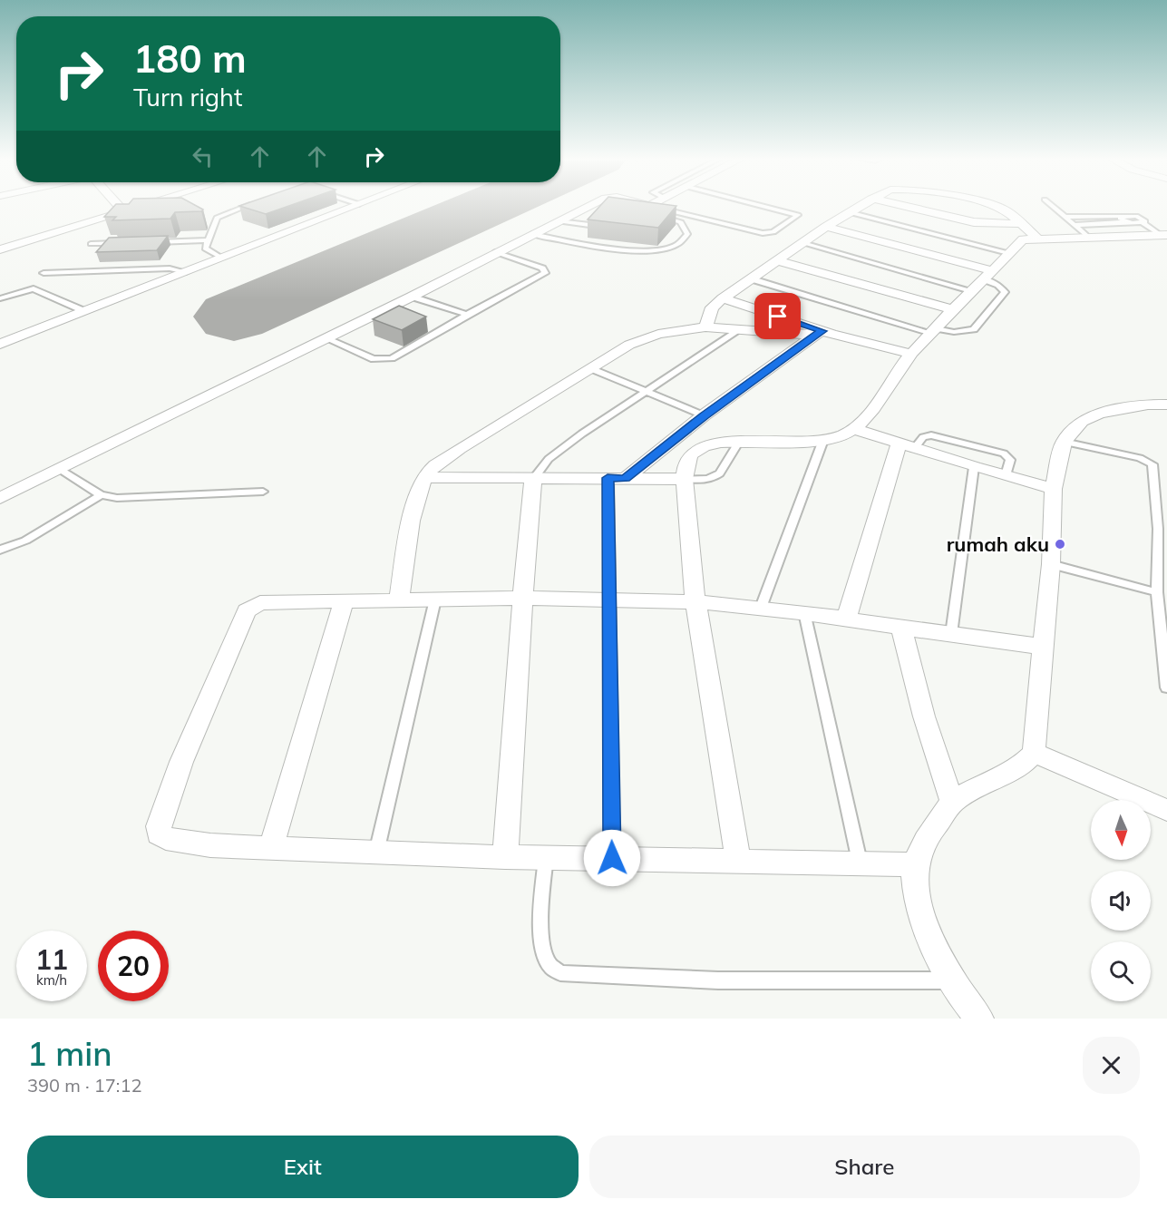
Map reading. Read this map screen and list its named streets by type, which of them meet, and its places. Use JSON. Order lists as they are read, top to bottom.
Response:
{
  "places": ["rumah aku"],
  "north": "bottom",
  "page": {
    "turn": ["180 m", "Turn right"],
    "speed": "11 km/h",
    "limit": "20",
    "heading": ["1 min", "390 m · 17:12"],
    "buttons": ["Exit", "Share"]
  }
}
